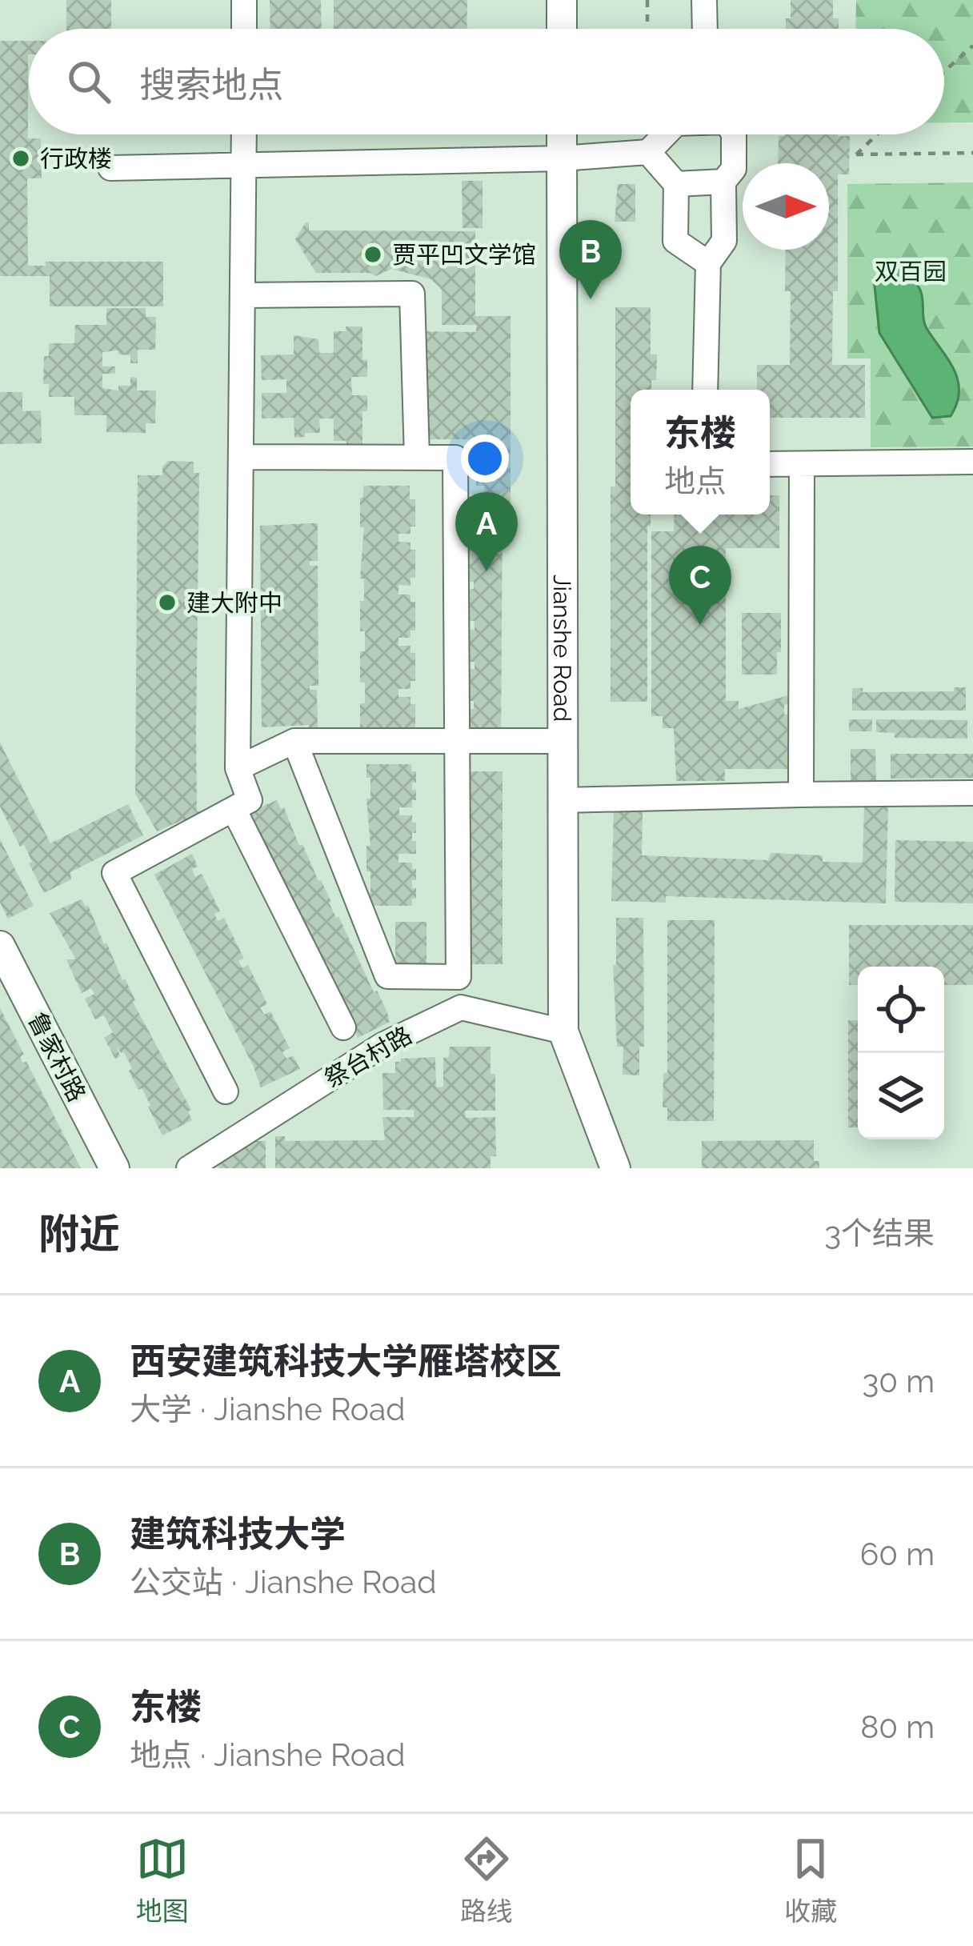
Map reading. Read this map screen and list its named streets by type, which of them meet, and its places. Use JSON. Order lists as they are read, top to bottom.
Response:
{
  "streets": {
    "street": ["Jianshe Road", "鲁家村路", "祭台村路"]
  },
  "crossings": [
    ["Jianshe Road", "祭台村路"]
  ],
  "parks": ["双百园"],
  "places": ["行政楼", "贾平凹文学馆", "建大附中"],
  "north": "right",
  "page": {
    "search": "搜索地点",
    "pins": ["B", "A", "C"],
    "popup": ["东楼", "地点"],
    "heading": ["附近", "3个结果"],
    "list": [
      {
        "mark": "A",
        "name": "西安建筑科技大学雁塔校区",
        "note": "大学 · Jianshe Road",
        "value": "30 m"
      },
      {
        "mark": "B",
        "name": "建筑科技大学",
        "note": "公交站 · Jianshe Road",
        "value": "60 m"
      },
      {
        "mark": "C",
        "name": "东楼",
        "note": "地点 · Jianshe Road",
        "value": "80 m"
      }
    ],
    "nav": ["地图", "路线", "收藏"]
  }
}
